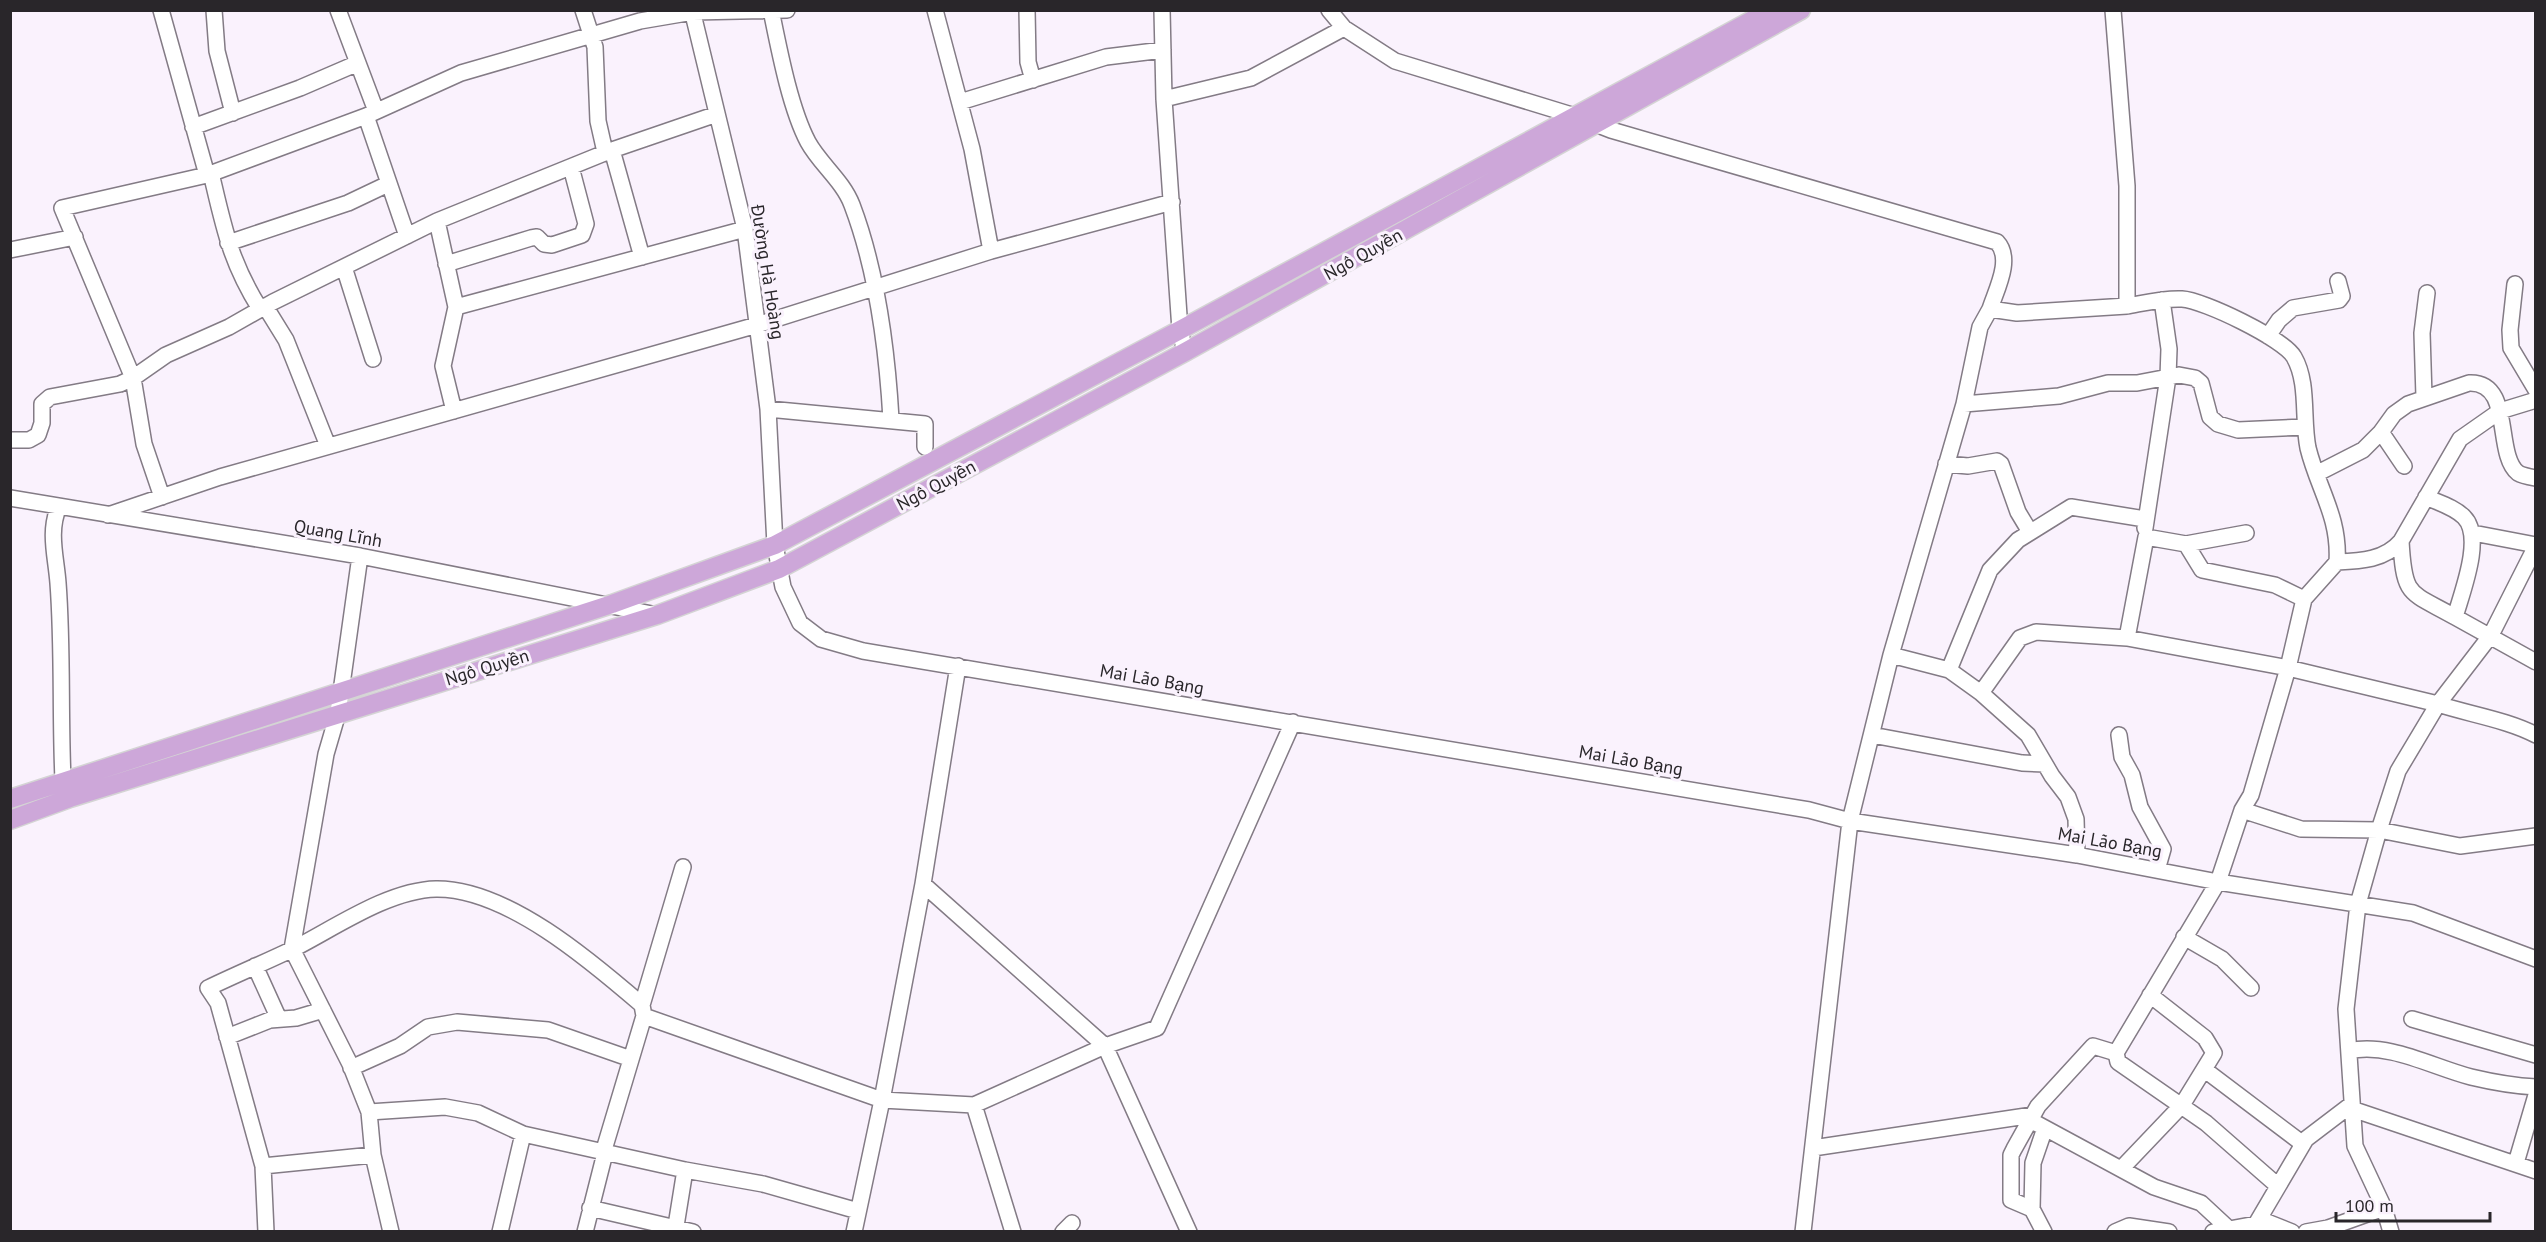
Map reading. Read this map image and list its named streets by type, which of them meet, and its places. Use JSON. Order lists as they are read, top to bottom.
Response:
{
  "streets": {
    "main road": ["Ngô Quyền"],
    "street": ["Đường Hà Hoàng", "Quang Lĩnh", "Mai Lão Bạng"]
  },
  "crossings": [
    ["Ngô Quyền", "Đường Hà Hoàng"],
    ["Ngô Quyền", "Quang Lĩnh"],
    ["Ngô Quyền", "Mai Lão Bạng"],
    ["Đường Hà Hoàng", "Mai Lão Bạng"]
  ],
  "scale_bar": "100 m"
}
